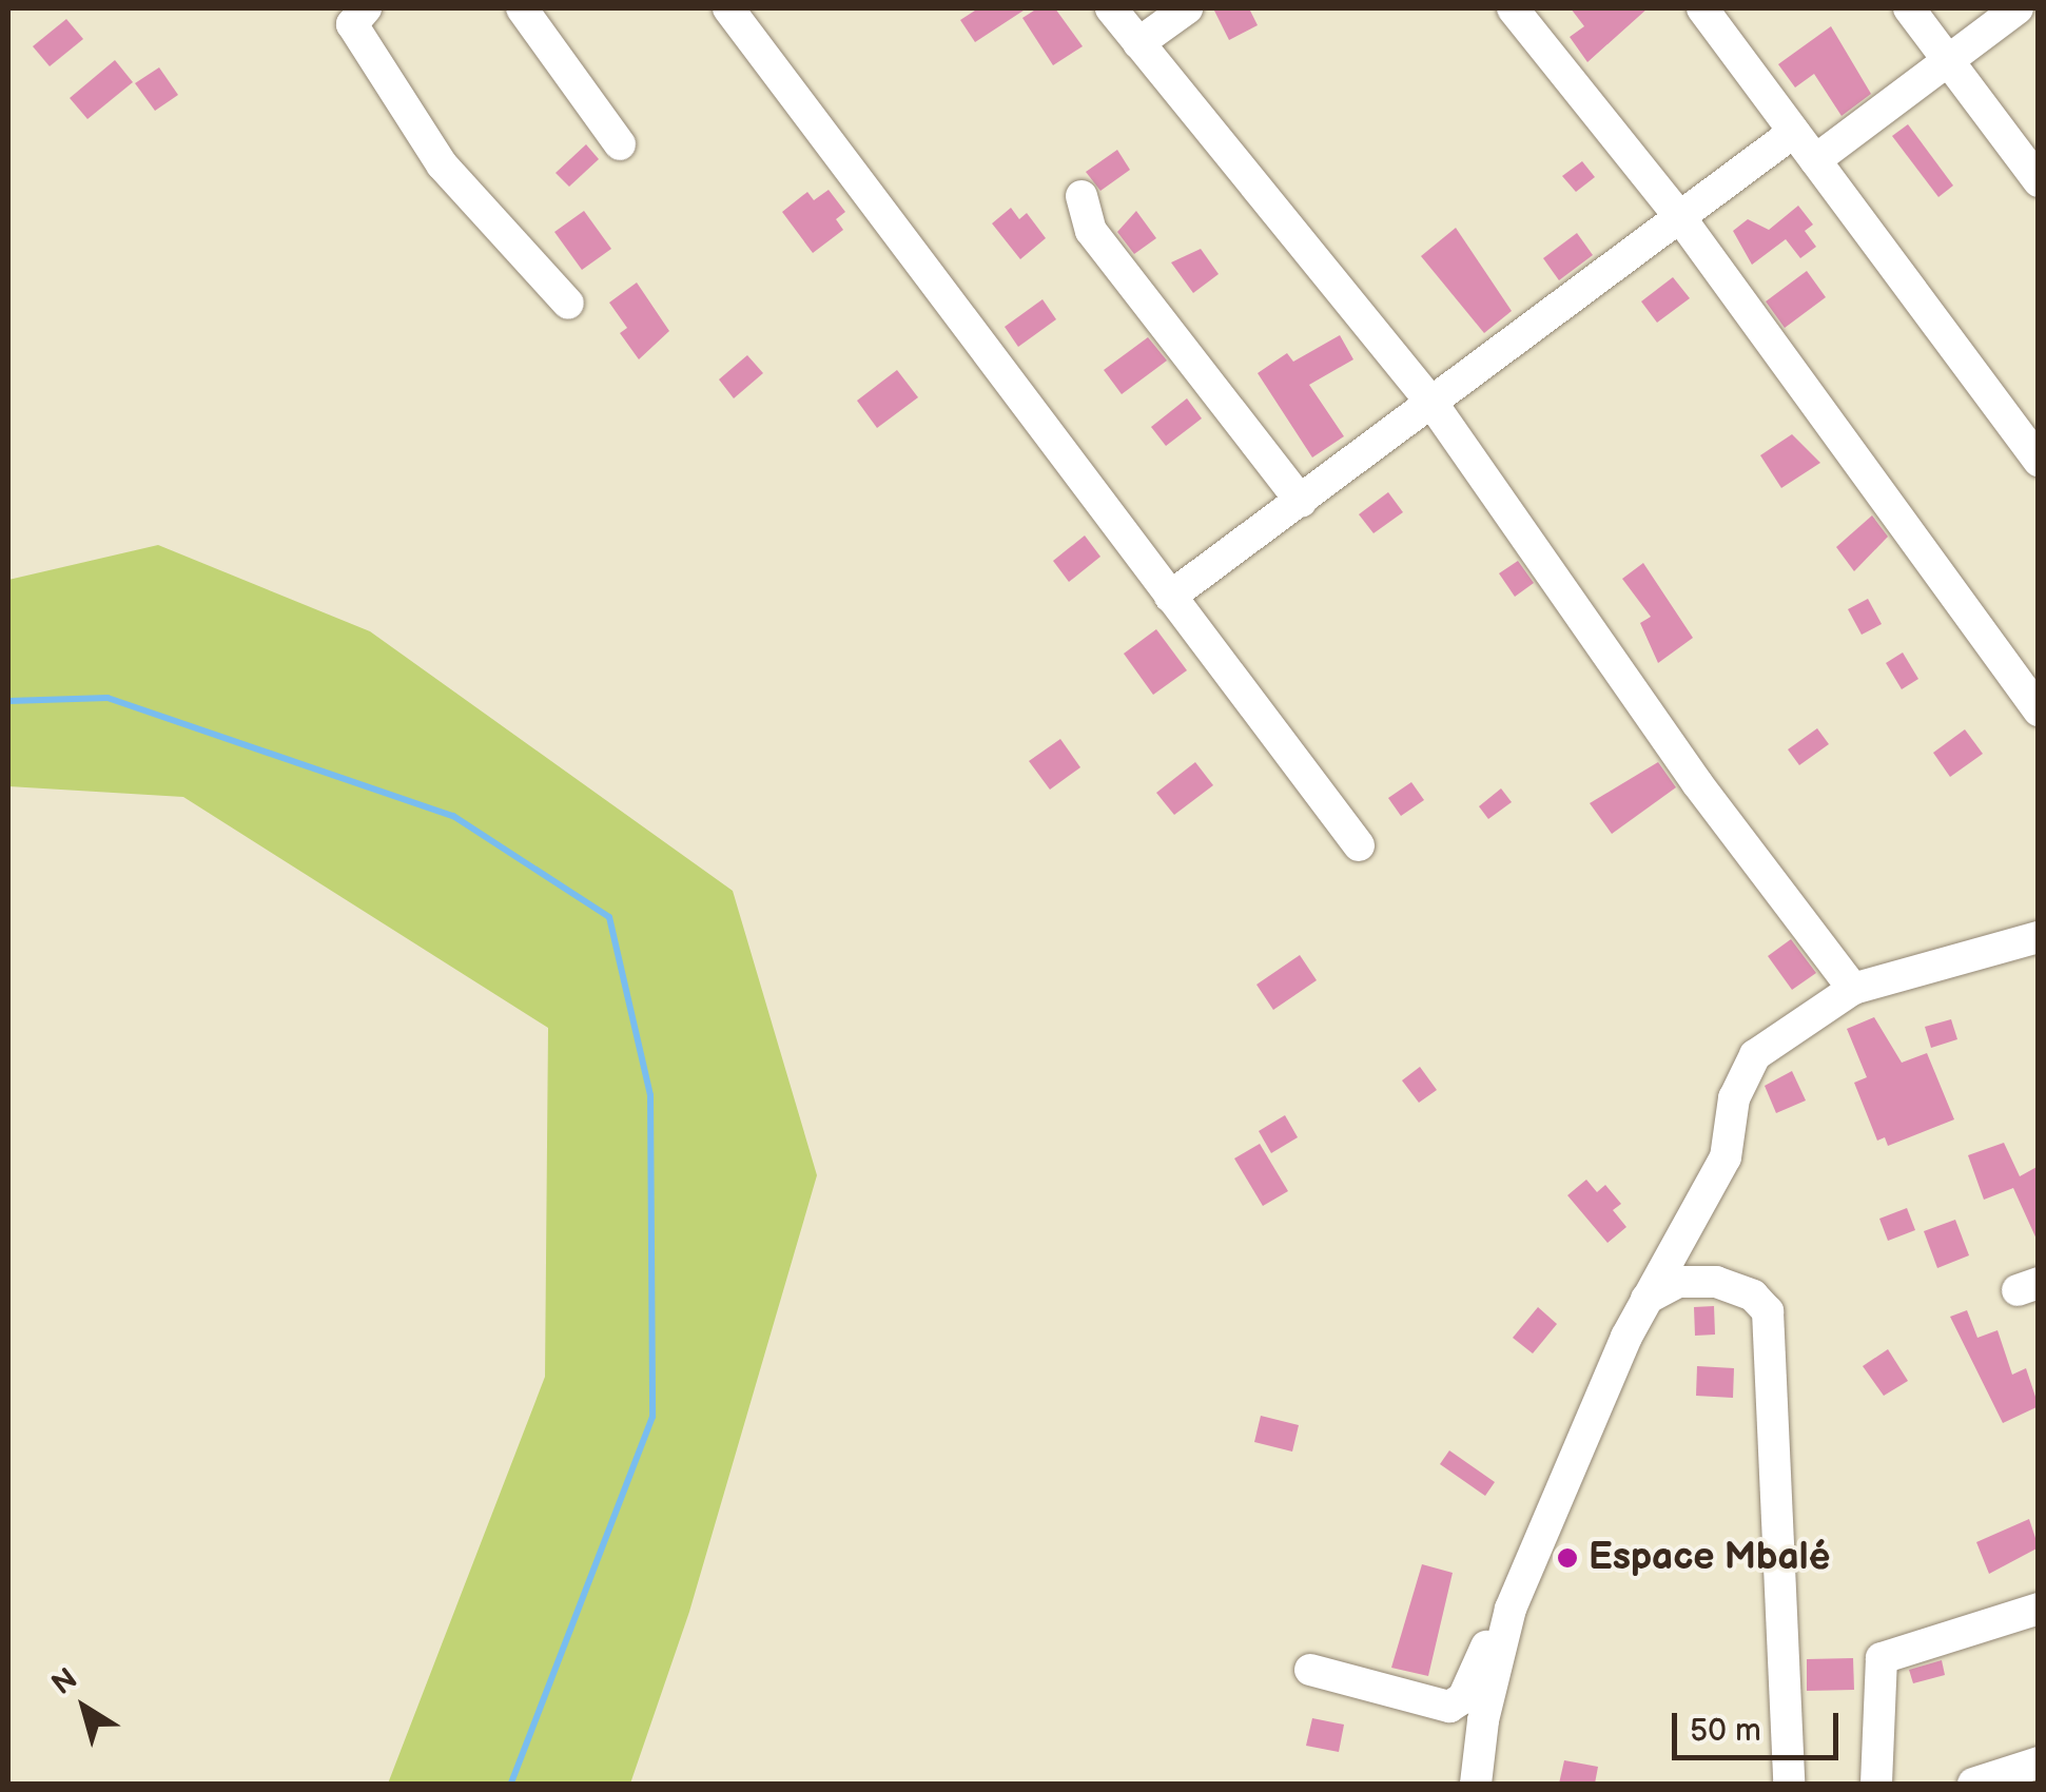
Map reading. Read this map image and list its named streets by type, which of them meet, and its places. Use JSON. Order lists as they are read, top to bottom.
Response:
{
  "places": ["Espace Mbalé"],
  "scale_bar": "50 m",
  "north": "top left"
}
